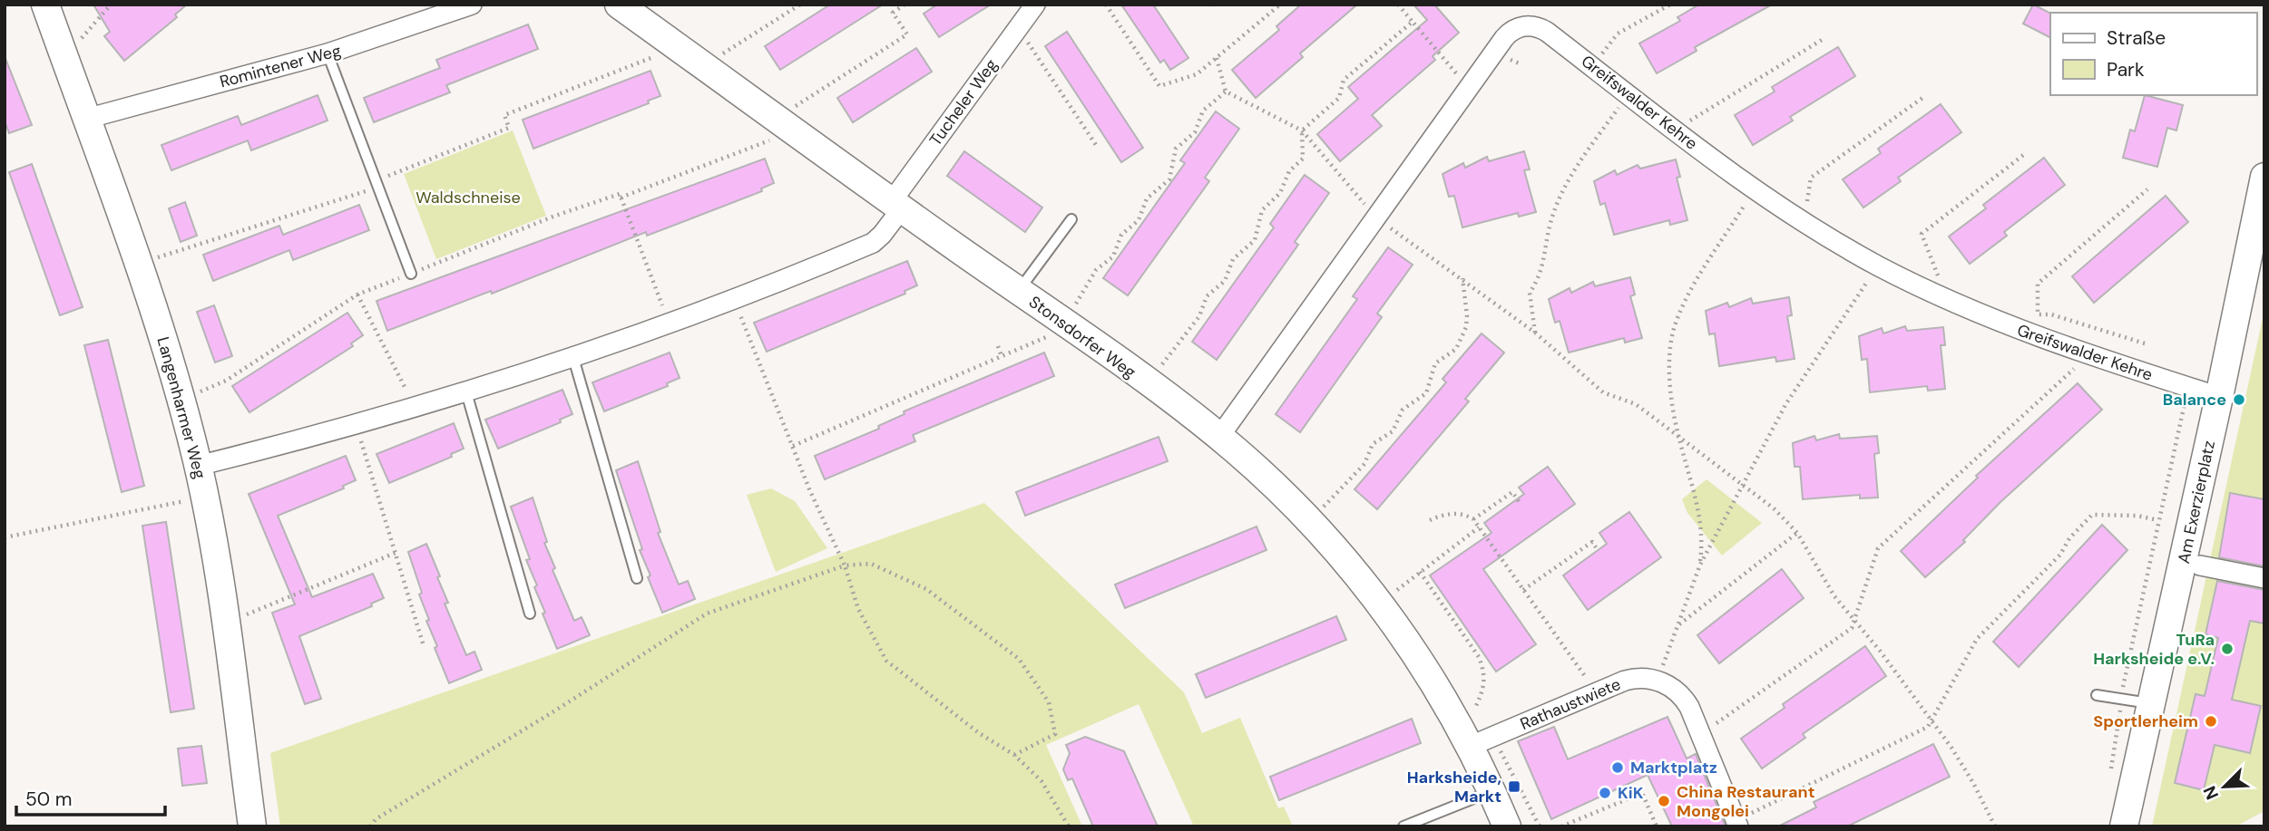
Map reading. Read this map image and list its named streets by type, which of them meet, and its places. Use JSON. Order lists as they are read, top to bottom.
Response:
{
  "streets": {
    "main road": ["Stonsdorfer Weg", "Langenharmer Weg", "Am Exerzierplatz"],
    "street": [
      "Romintener Weg",
      "Tucheler Weg",
      "Greifswalder Kehre",
      "Rathaustwiete"
    ]
  },
  "crossings": [
    ["Romintener Weg", "Langenharmer Weg"],
    ["Tucheler Weg", "Stonsdorfer Weg"],
    ["Greifswalder Kehre", "Stonsdorfer Weg"],
    ["Greifswalder Kehre", "Am Exerzierplatz"],
    ["Stonsdorfer Weg", "Rathaustwiete"]
  ],
  "parks": ["Waldschneise"],
  "places": {
    "other": [
      "Balance",
      "TuRa Harksheide e.V.",
      "Sportlerheim",
      "Marktplatz",
      "KiK",
      "China Restaurant Mongolei"
    ],
    "transit": ["Harksheide, Markt"]
  },
  "legend": ["Straße", "Park"],
  "scale_bar": "50 m",
  "north": "bottom left"
}
